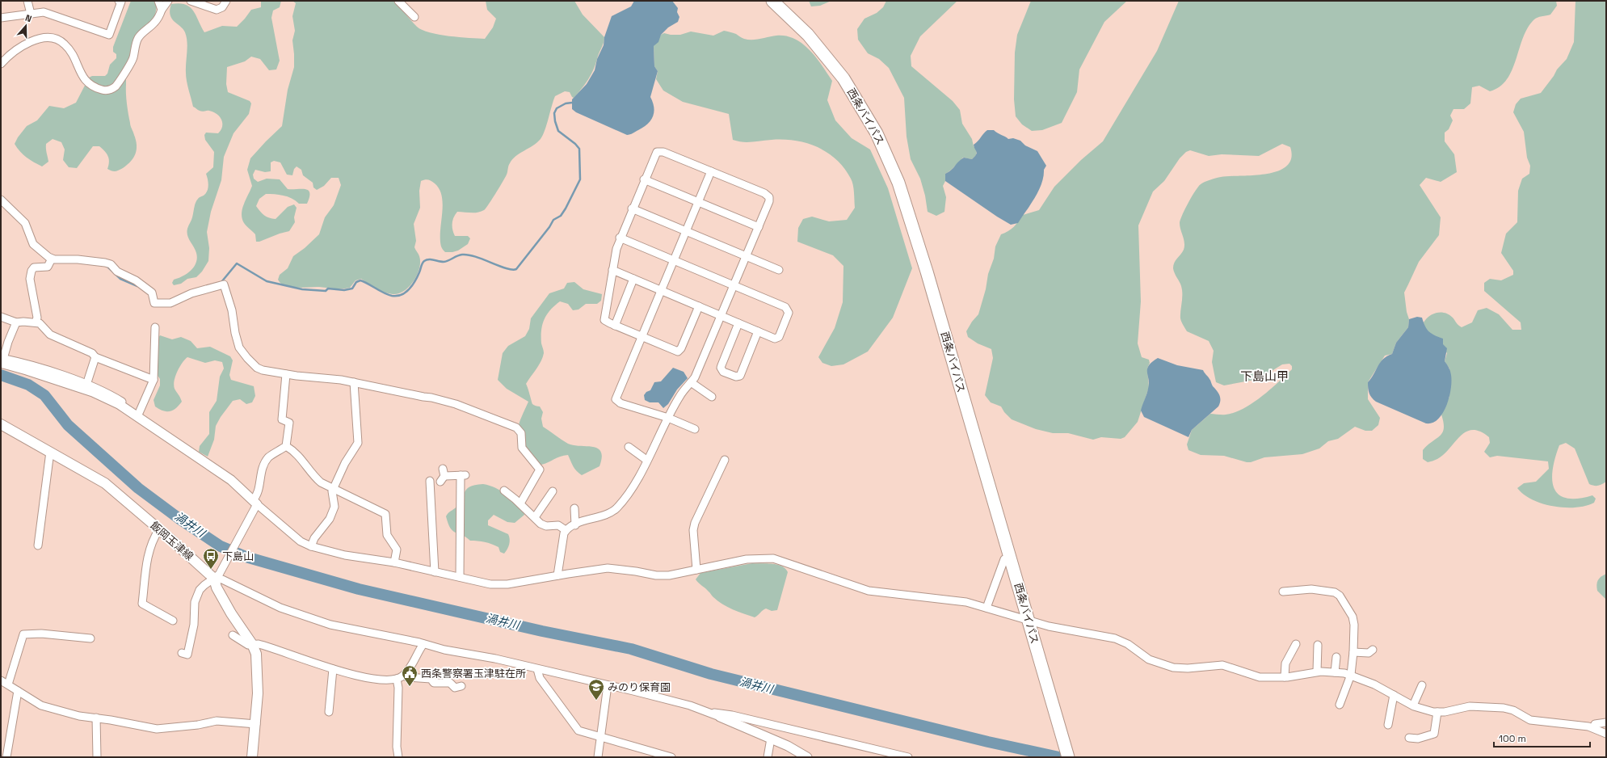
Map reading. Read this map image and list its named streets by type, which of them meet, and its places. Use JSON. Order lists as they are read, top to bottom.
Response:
{
  "streets": {
    "highway": ["西条バイパス"],
    "main road": ["飯岡玉津線"]
  },
  "districts": ["下島山甲"],
  "water": ["渦井川"],
  "places": {
    "bus stop": ["下島山"],
    "public building": ["西条警察署玉津駐在所"],
    "school or university": ["みのり保育園"]
  },
  "scale_bar": "100 m",
  "north": "top"
}
